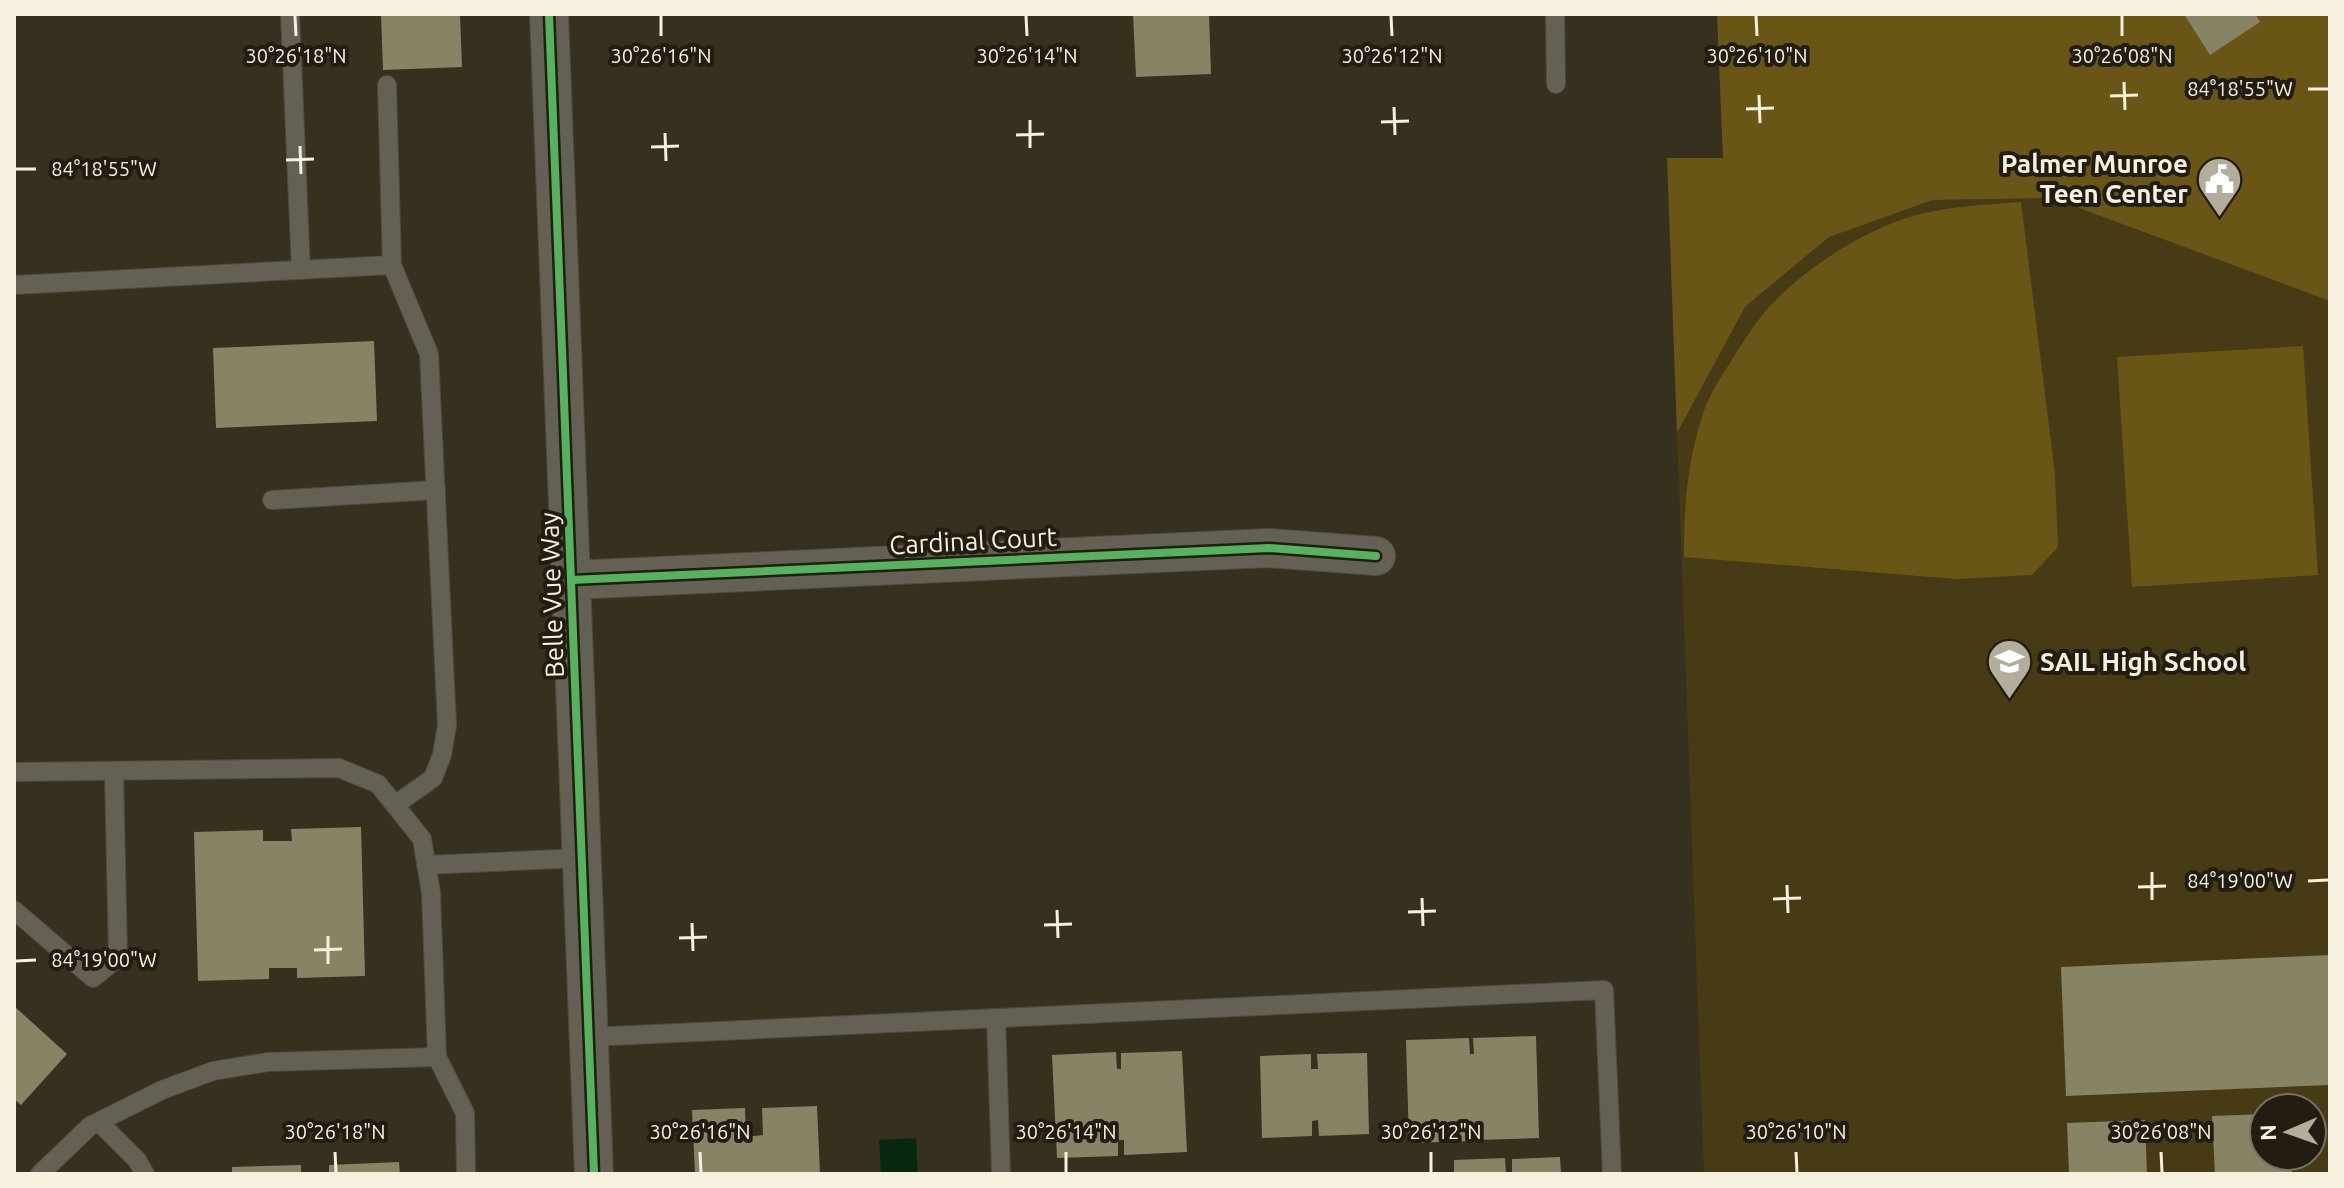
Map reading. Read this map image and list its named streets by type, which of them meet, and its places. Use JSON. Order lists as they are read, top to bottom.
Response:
{
  "streets": {
    "street": ["Cardinal Court", "Belle Vue Way"]
  },
  "crossings": [
    ["Cardinal Court", "Belle Vue Way"]
  ],
  "places": {
    "public building": ["Palmer Munroe Teen Center"],
    "school or university": ["SAIL High School"]
  },
  "north": "left",
  "coordinates": [
    "30°26'18\"N",
    "30°26'16\"N",
    "30°26'14\"N",
    "30°26'12\"N",
    "30°26'10\"N",
    "30°26'08\"N",
    "84°18'55\"W",
    "84°19'00\"W"
  ]
}
